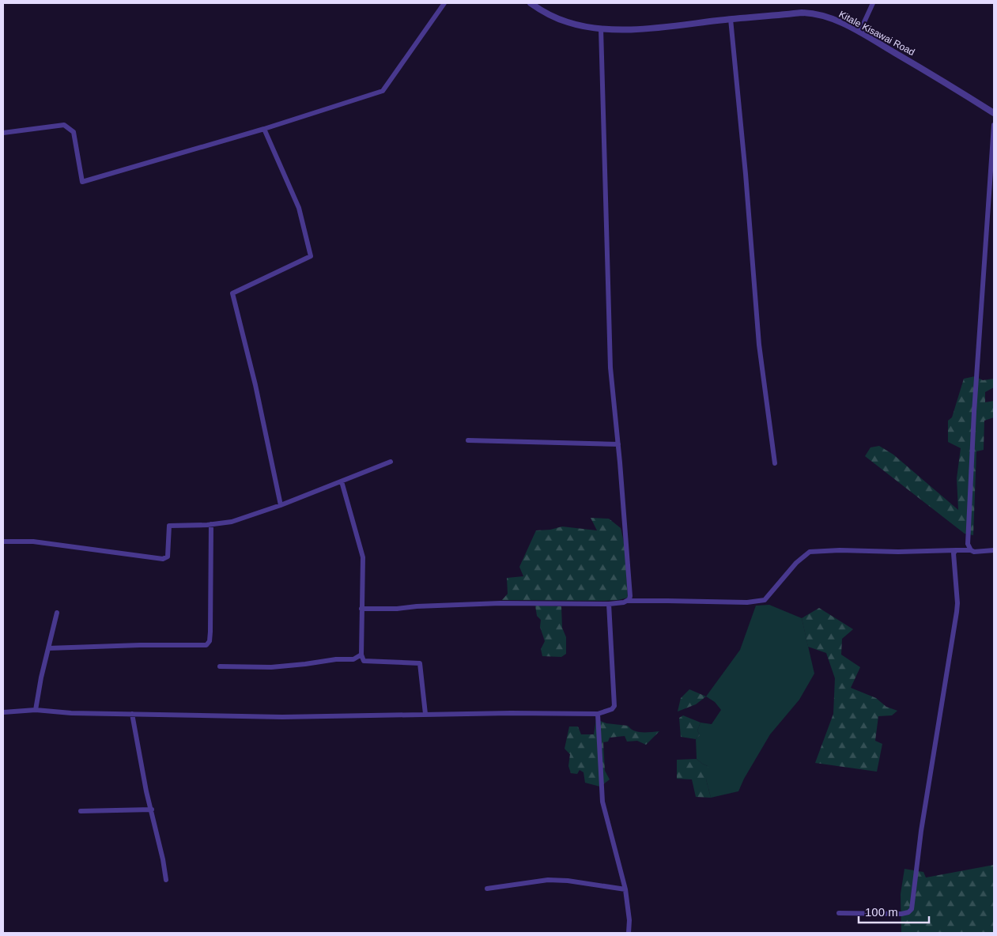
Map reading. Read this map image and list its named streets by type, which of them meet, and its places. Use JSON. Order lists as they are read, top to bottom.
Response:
{
  "streets": {
    "street": ["Kitale Kisawai Road"]
  },
  "scale_bar": "100 m"
}
